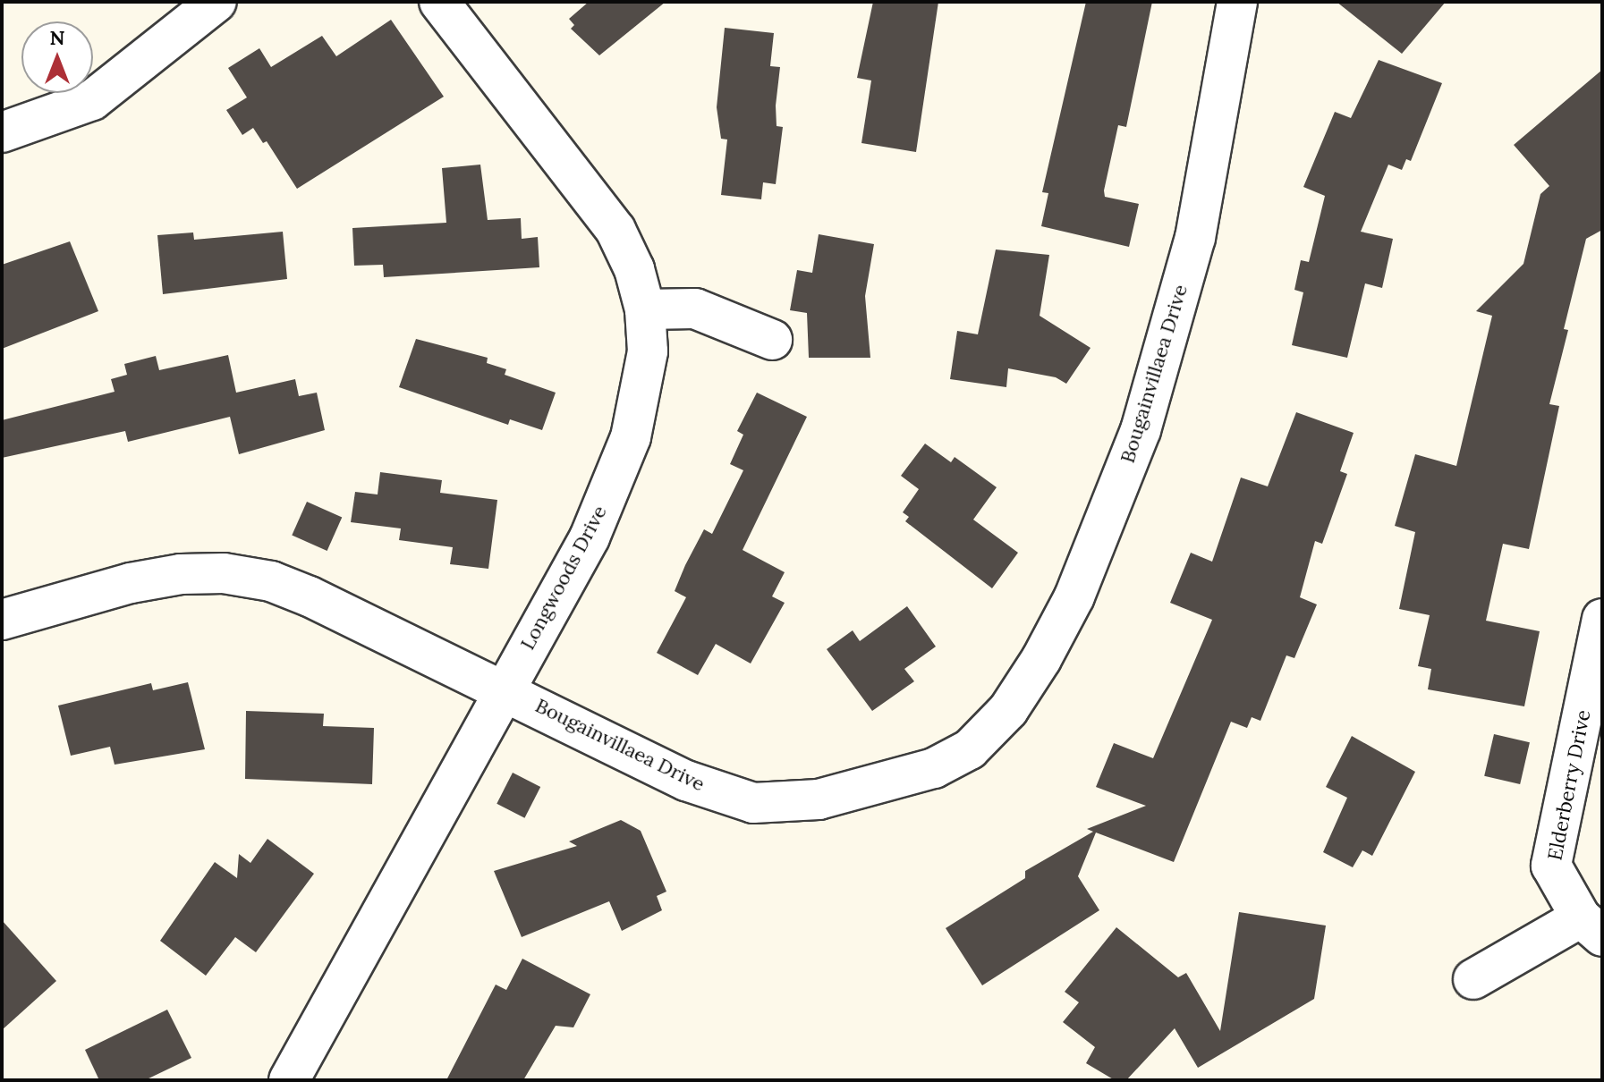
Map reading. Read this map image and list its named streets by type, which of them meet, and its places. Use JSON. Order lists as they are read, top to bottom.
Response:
{
  "streets": {
    "street": ["Bougainvillaea Drive", "Longwoods Drive", "Elderberry Drive"]
  },
  "crossings": [
    ["Bougainvillaea Drive", "Longwoods Drive"]
  ],
  "north": "top"
}
